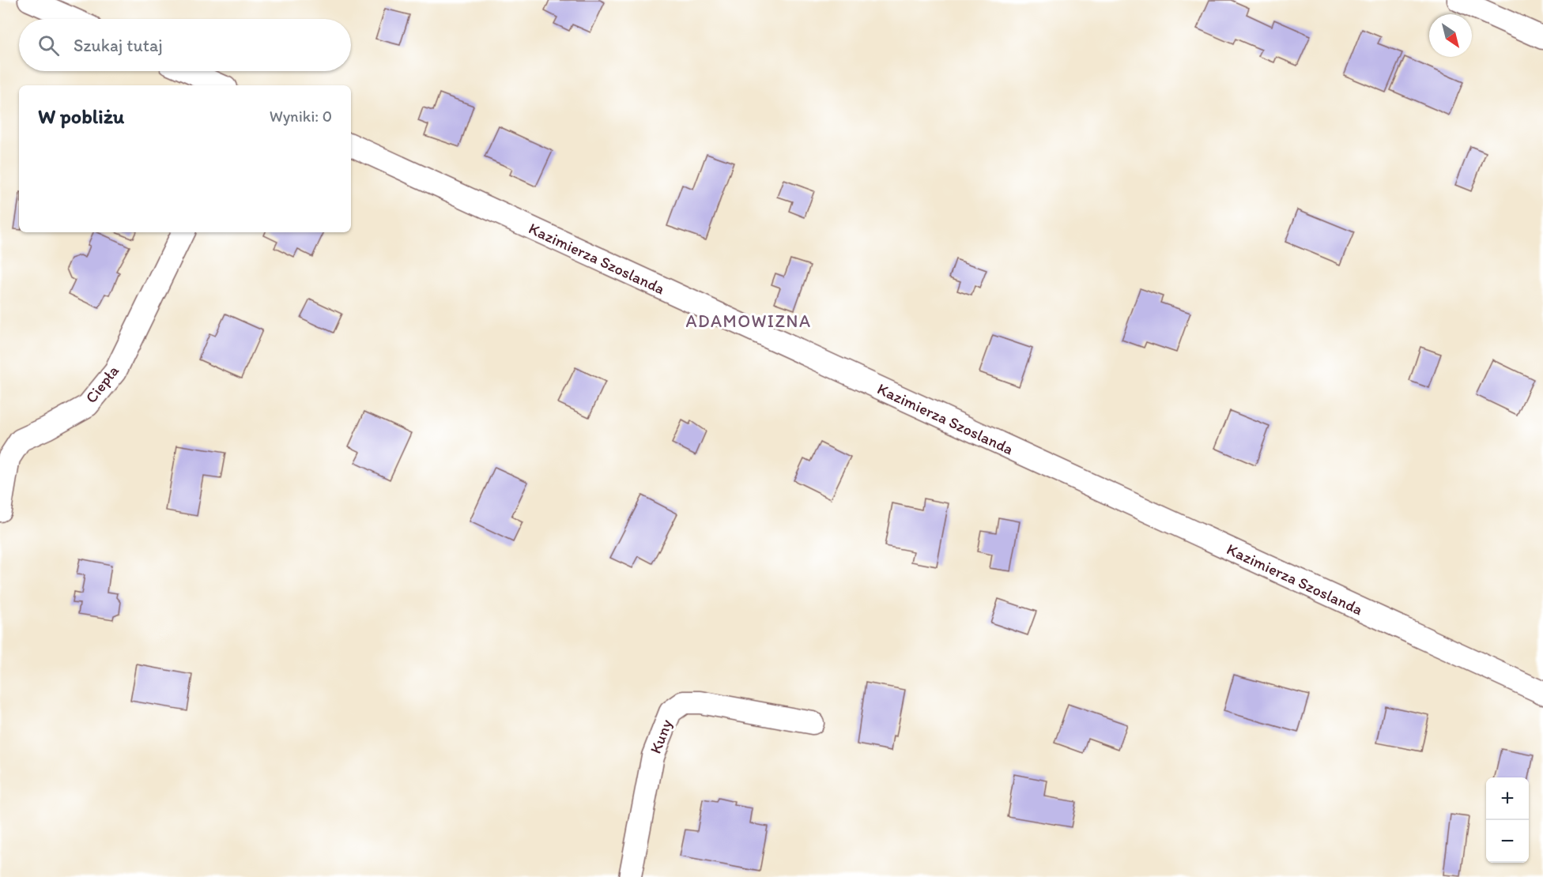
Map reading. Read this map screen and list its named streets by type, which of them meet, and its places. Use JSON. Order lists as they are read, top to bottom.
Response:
{
  "streets": {
    "street": ["Kazimierza Szoslanda", "Ciepła", "Kuny"]
  },
  "districts": ["ADAMOWIZNA"],
  "north": "bottom right",
  "page": {
    "search": "Szukaj tutaj",
    "heading": ["W pobliżu", "Wyniki: 0"],
    "map_buttons": ["+", "−"]
  }
}
